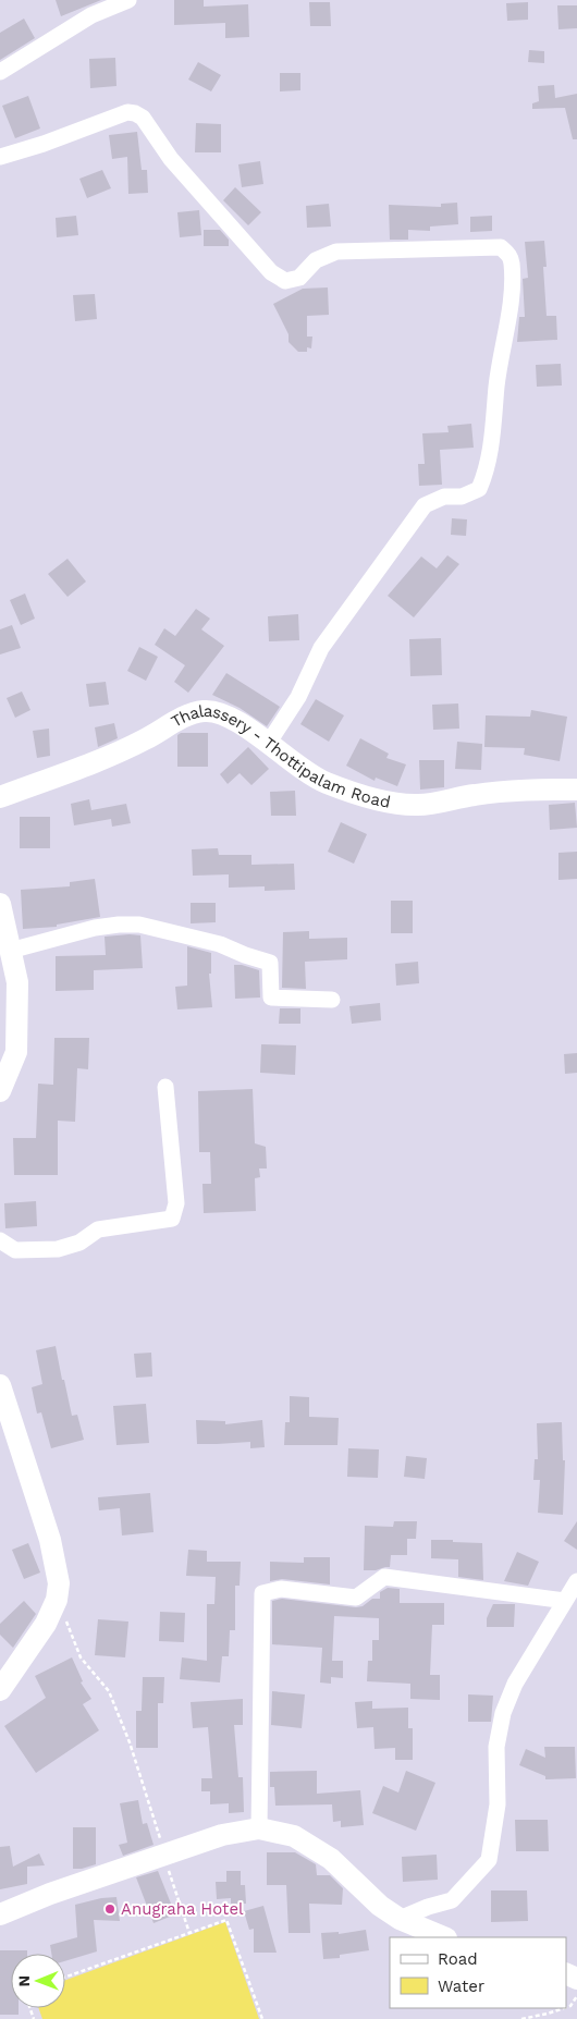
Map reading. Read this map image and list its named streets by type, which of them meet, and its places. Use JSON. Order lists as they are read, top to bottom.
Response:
{
  "streets": {
    "main road": ["Thalassery - Thottipalam Road"]
  },
  "places": ["Anugraha Hotel"],
  "legend": ["Road", "Water"],
  "north": "left"
}
